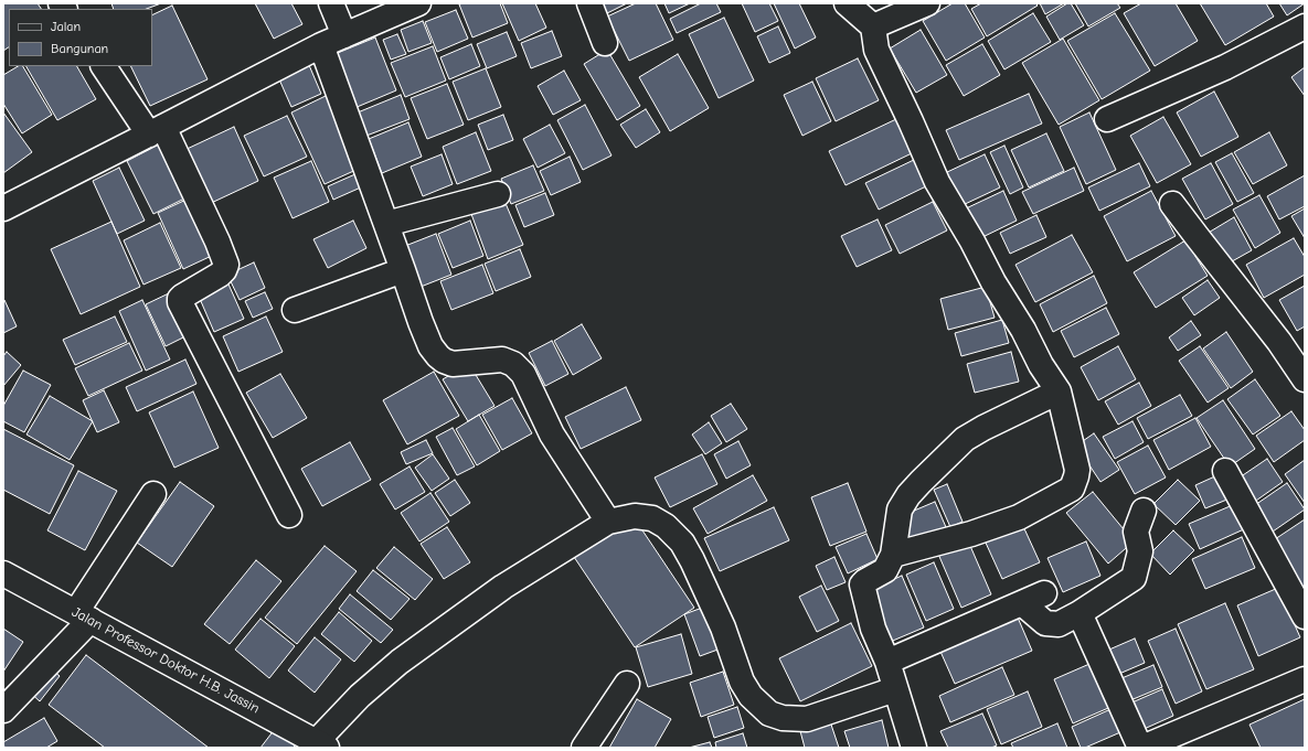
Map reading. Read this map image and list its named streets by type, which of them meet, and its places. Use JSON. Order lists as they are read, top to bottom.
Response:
{
  "streets": {
    "main road": ["Jalan Professor Doktor H.B. Jassin"]
  },
  "legend": ["Jalan", "Bangunan"]
}
